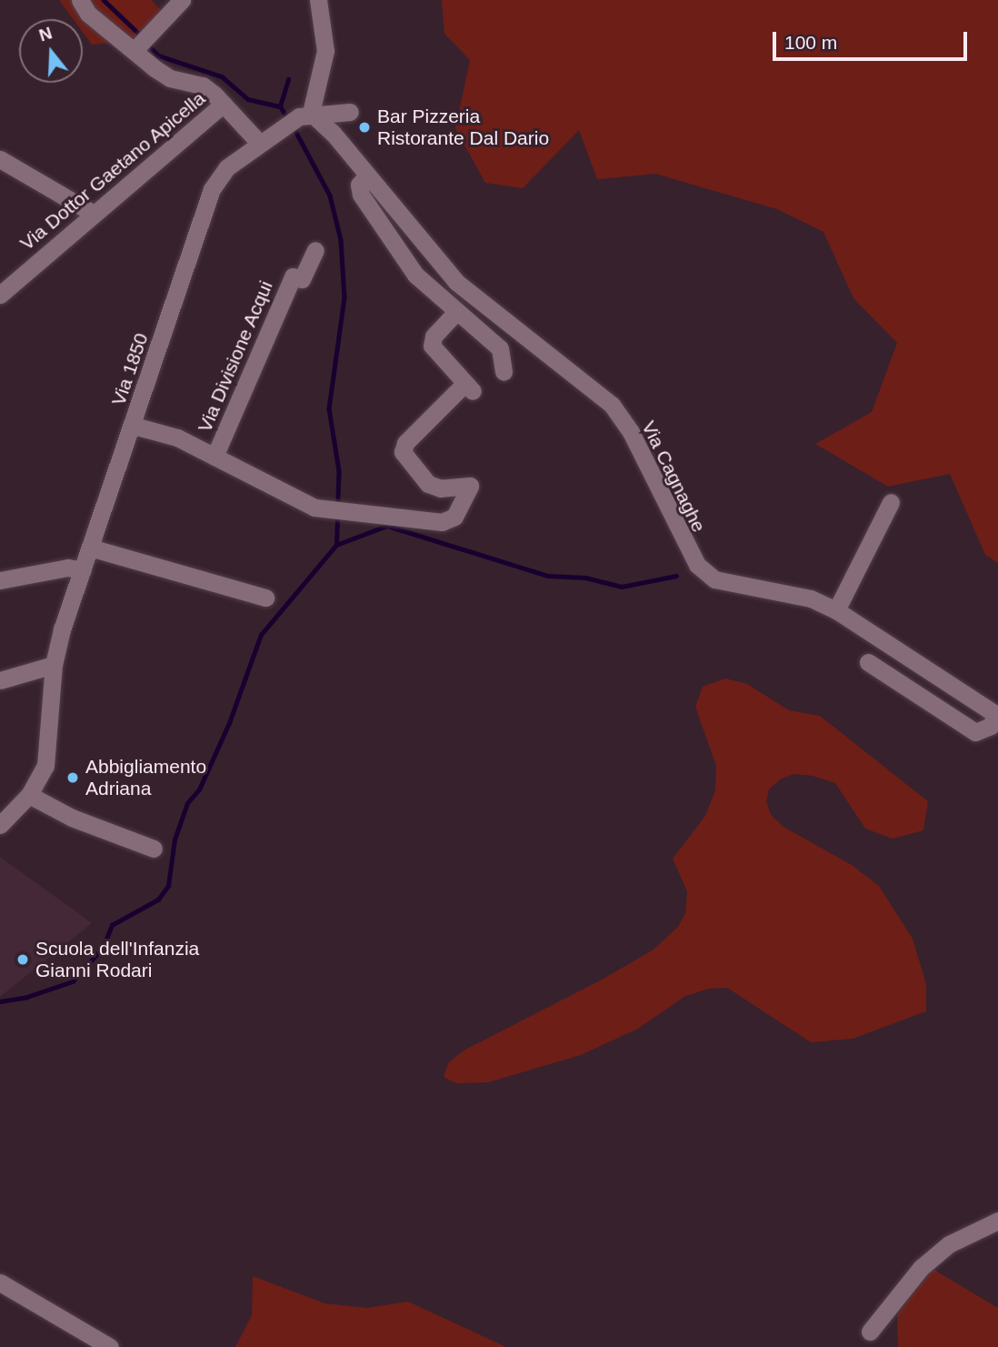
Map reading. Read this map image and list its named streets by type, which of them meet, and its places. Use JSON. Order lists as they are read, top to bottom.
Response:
{
  "streets": {
    "street": [
      "Via Dottor Gaetano Apicella",
      "Via Divisione Acqui",
      "Via 1850",
      "Via Cagnaghe"
    ]
  },
  "crossings": [
    ["Via Divisione Acqui", "Via 1850"],
    ["Via 1850", "Via Cagnaghe"]
  ],
  "places": ["Bar Pizzeria Ristorante Dal Dario", "Abbigliamento Adriana", "Scuola dell'Infanzia Gianni Rodari"],
  "scale_bar": "100 m",
  "north": "top"
}
